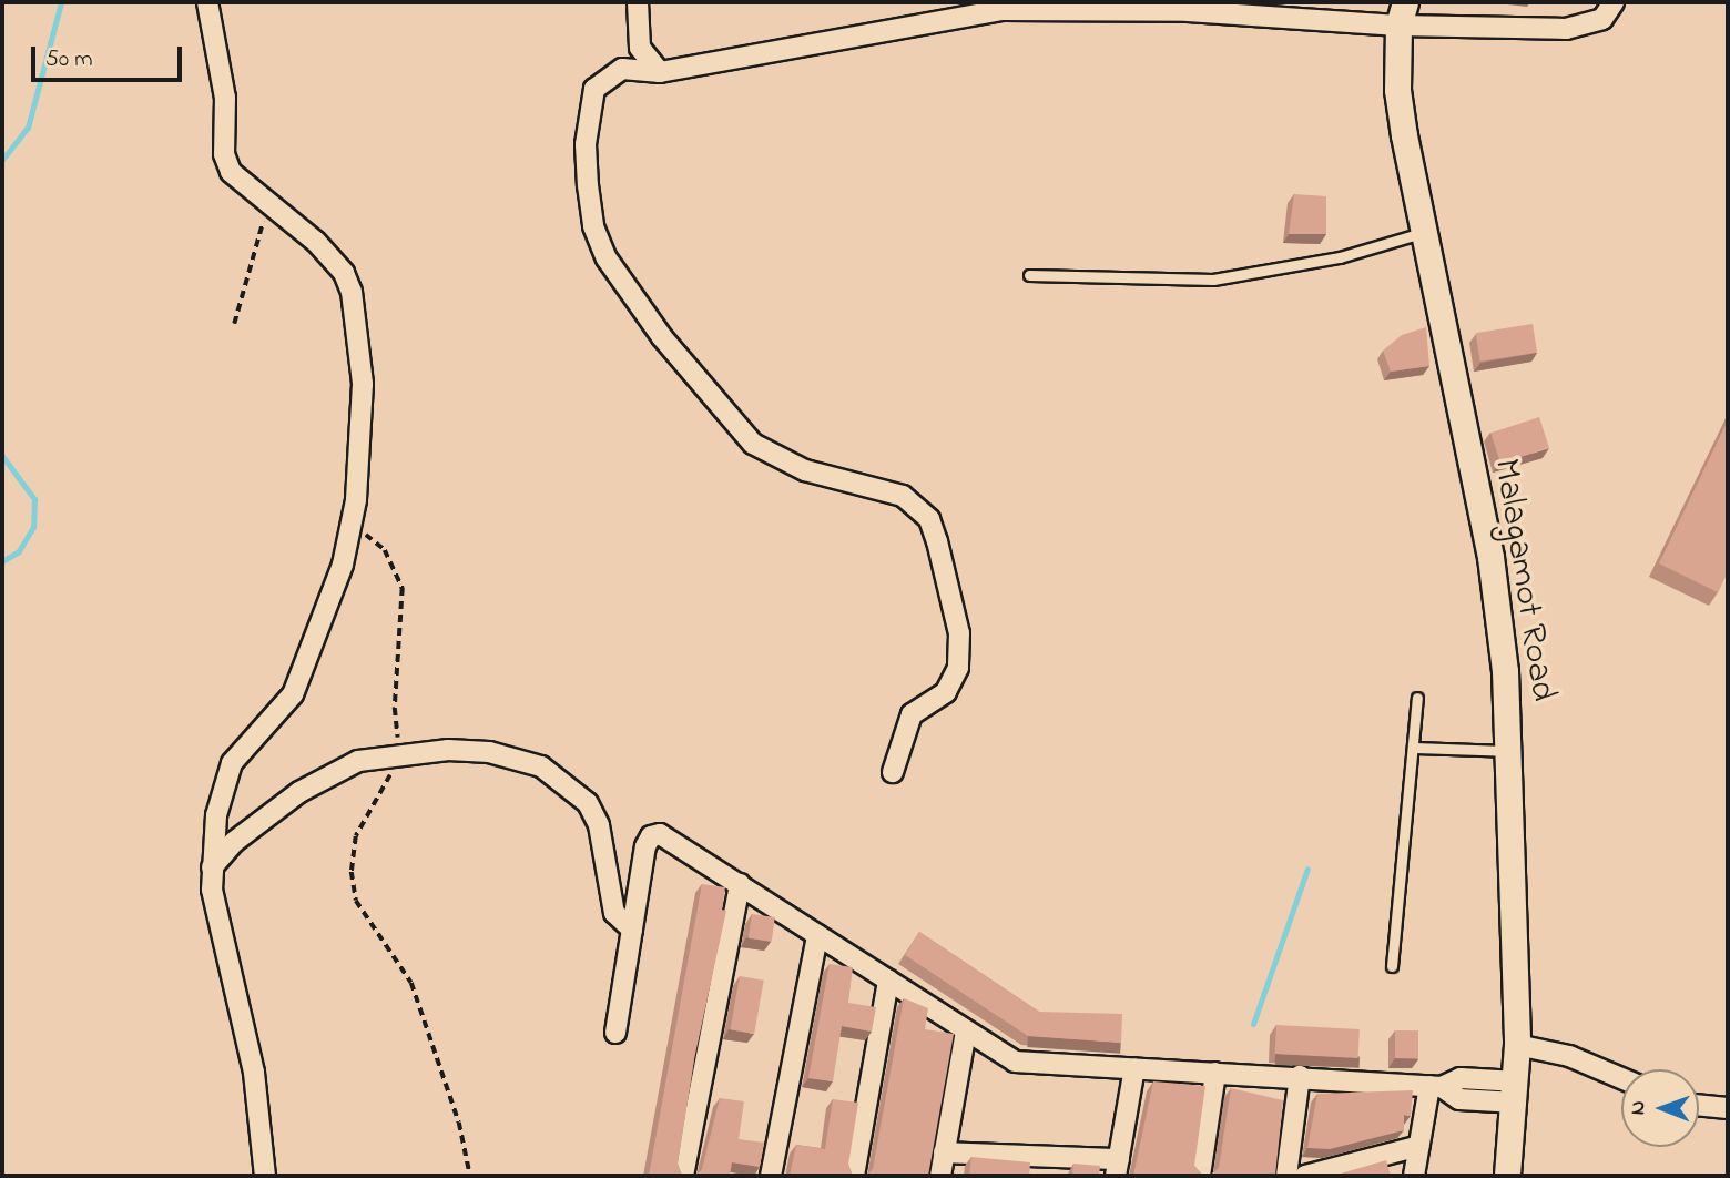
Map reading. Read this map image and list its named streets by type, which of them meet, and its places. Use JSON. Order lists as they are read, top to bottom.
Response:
{
  "streets": {
    "street": ["Malagamot Road"]
  },
  "scale_bar": "50 m",
  "north": "left"
}
